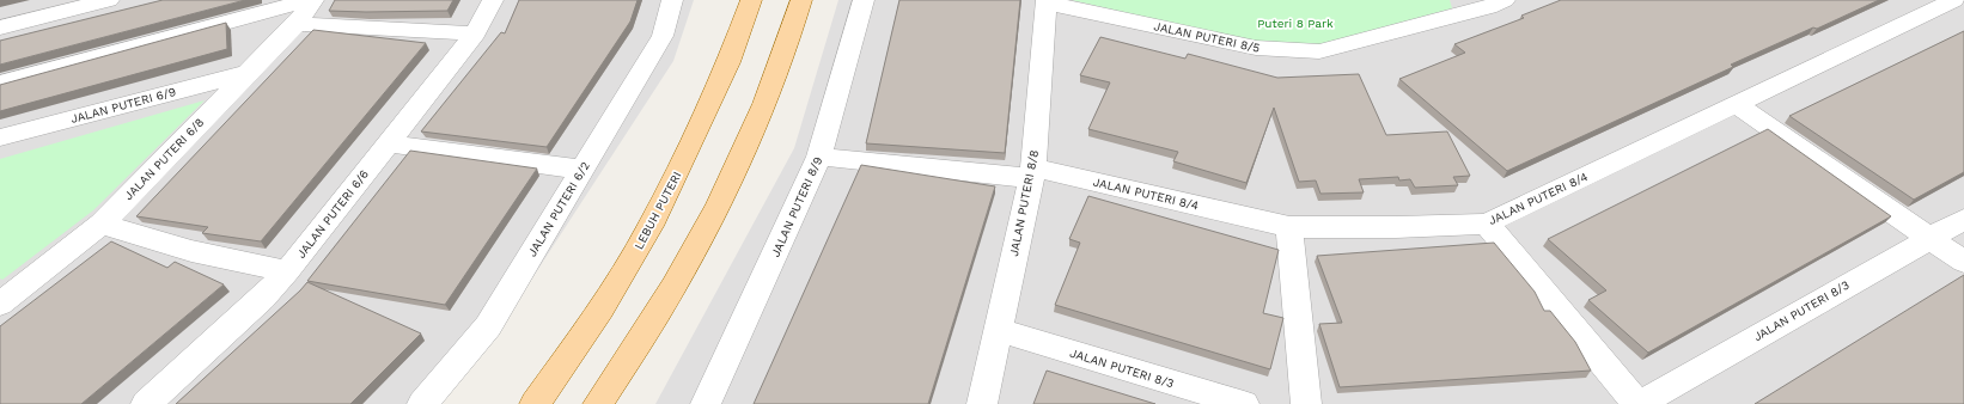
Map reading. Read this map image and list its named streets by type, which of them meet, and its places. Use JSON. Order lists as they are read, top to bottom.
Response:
{
  "streets": {
    "main road": ["LEBUH PUTERI"],
    "street": [
      "JALAN PUTERI 8/5",
      "JALAN PUTERI 6/9",
      "JALAN PUTERI 6/8",
      "JALAN PUTERI 8/4",
      "JALAN PUTERI 8/8",
      "JALAN PUTERI 8/9",
      "JALAN PUTERI 6/2",
      "JALAN PUTERI 6/6",
      "JALAN PUTERI 8/3"
    ]
  },
  "crossings": [
    ["JALAN PUTERI 8/5", "JALAN PUTERI 8/8"],
    ["JALAN PUTERI 6/9", "JALAN PUTERI 6/8"],
    ["JALAN PUTERI 8/4", "JALAN PUTERI 8/8"],
    ["JALAN PUTERI 8/4", "JALAN PUTERI 8/9"],
    ["JALAN PUTERI 8/8", "JALAN PUTERI 8/3"]
  ],
  "parks": ["Puteri 8 Park"]
}
